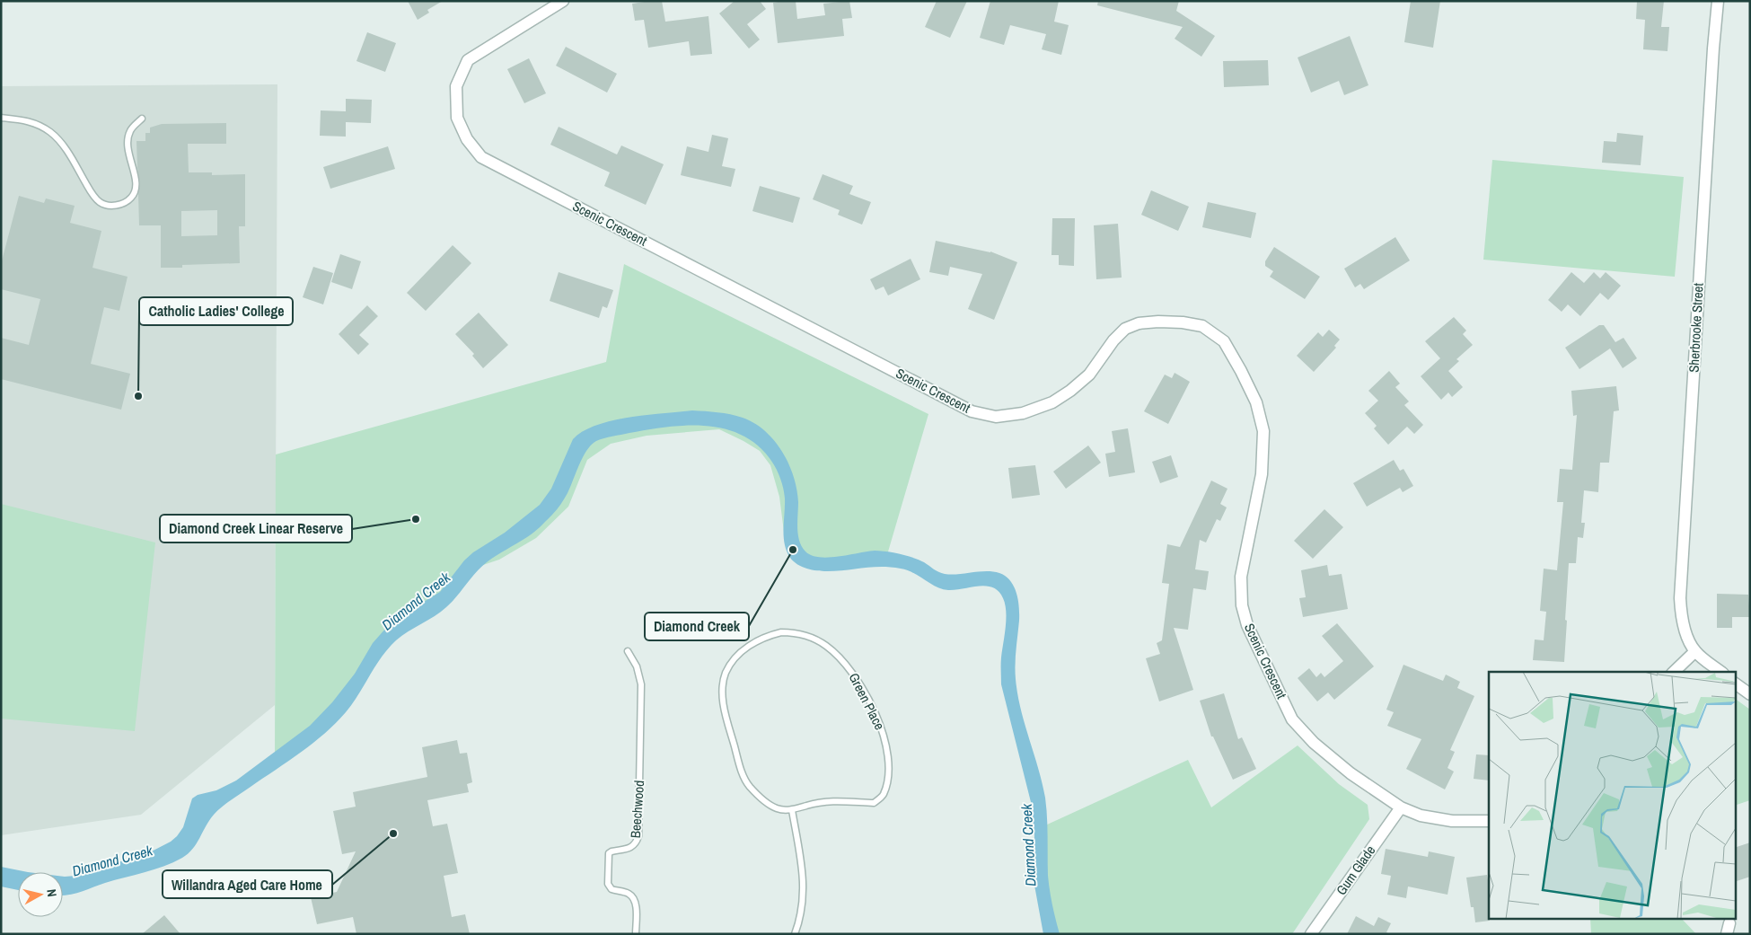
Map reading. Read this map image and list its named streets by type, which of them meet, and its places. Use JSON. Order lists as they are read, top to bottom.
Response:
{
  "streets": {
    "street": ["Scenic Crescent", "Sherbrooke Street", "Gum Glade"],
    "lane": ["Green Place", "Beechwood"]
  },
  "crossings": [
    ["Scenic Crescent", "Gum Glade"]
  ],
  "water": ["Diamond Creek"],
  "places": [
    "Catholic Ladies' College",
    "Diamond Creek Linear Reserve",
    "Diamond Creek",
    "Willandra Aged Care Home"
  ],
  "north": "right"
}
